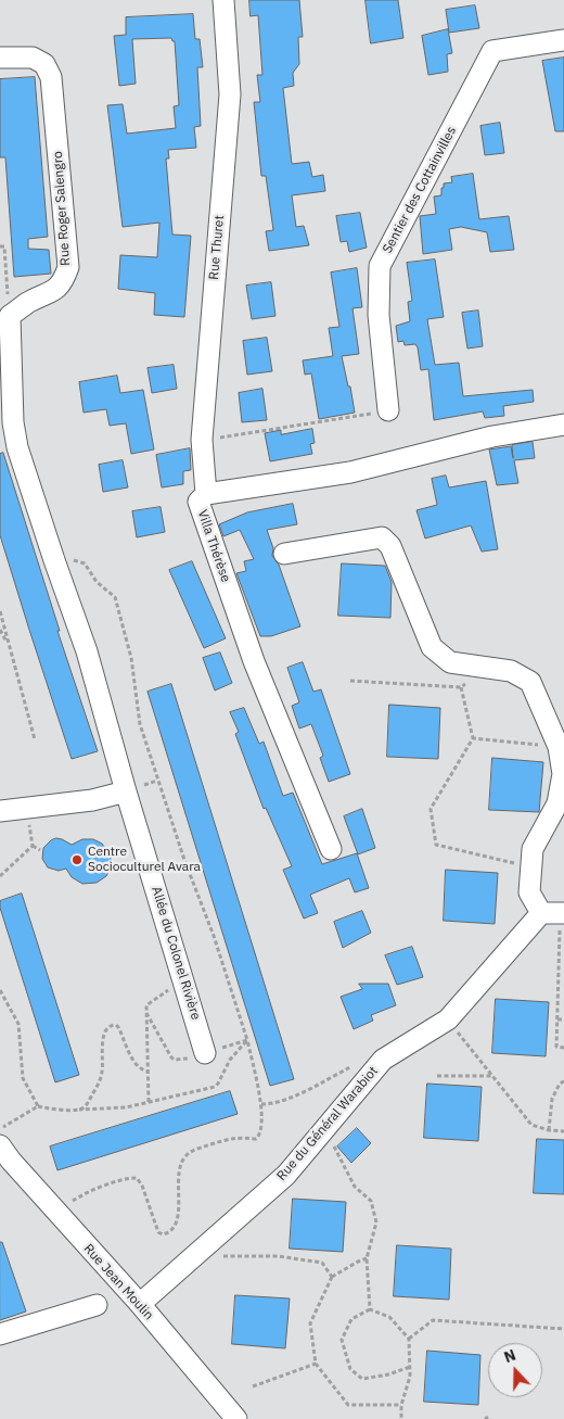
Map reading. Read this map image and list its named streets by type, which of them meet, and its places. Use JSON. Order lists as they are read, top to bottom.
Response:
{
  "streets": {
    "street": [
      "Sentier des Cottainvilles",
      "Rue Roger Salengro",
      "Rue Thuret",
      "Villa Thérèse",
      "Allée du Colonel Rivière",
      "Rue du Général Warabiot",
      "Rue Jean Moulin"
    ]
  },
  "crossings": [
    ["Rue Thuret", "Villa Thérèse"],
    ["Rue du Général Warabiot", "Rue Jean Moulin"]
  ],
  "places": ["Centre Socioculturel Avara"],
  "north": "top"
}
